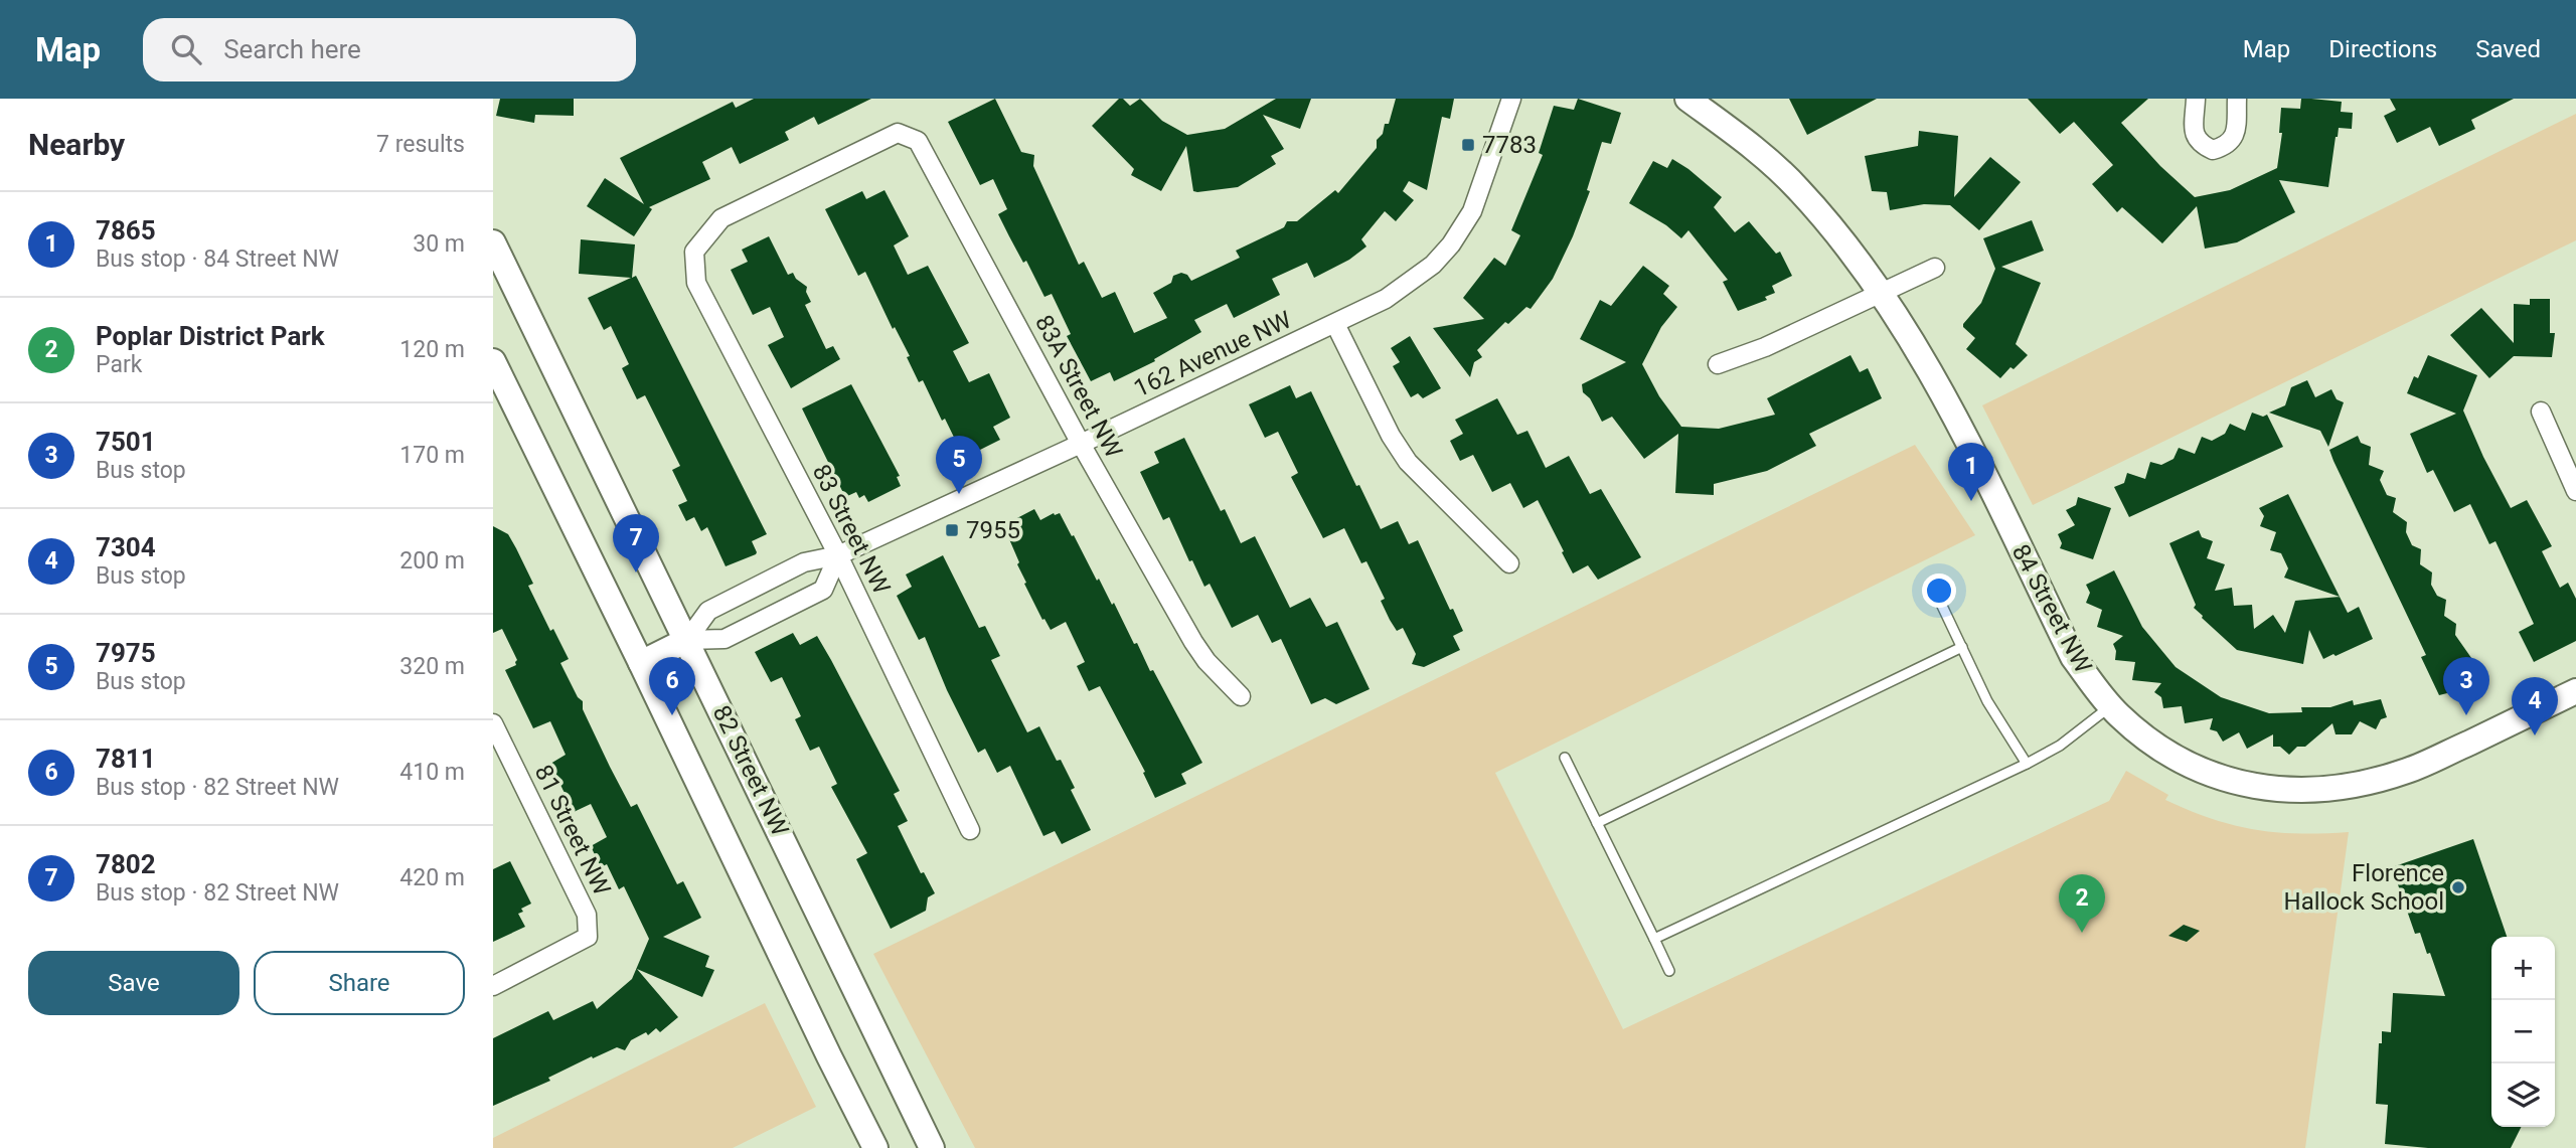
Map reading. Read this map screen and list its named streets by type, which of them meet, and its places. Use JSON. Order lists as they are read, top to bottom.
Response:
{
  "streets": {
    "main road": ["84 Street NW", "82 Street NW"],
    "street": [
      "162 Avenue NW",
      "83A Street NW",
      "83 Street NW",
      "81 Street NW"
    ]
  },
  "crossings": [
    ["162 Avenue NW", "83A Street NW"],
    ["162 Avenue NW", "83 Street NW"],
    ["162 Avenue NW", "82 Street NW"],
    ["83A Street NW", "83 Street NW"]
  ],
  "places": {
    "transit": ["7783", "7955"],
    "other": ["Florence Hallock School"]
  },
  "page": {
    "header": "Map",
    "search": "Search here",
    "nav": ["Map", "Directions", "Saved"],
    "heading": ["Nearby", "7 results"],
    "list": [
      {
        "mark": "1",
        "name": "7865",
        "note": "Bus stop · 84 Street NW",
        "value": "30 m"
      },
      {
        "mark": "2",
        "name": "Poplar District Park",
        "note": "Park",
        "value": "120 m"
      },
      {
        "mark": "3",
        "name": "7501",
        "note": "Bus stop",
        "value": "170 m"
      },
      {
        "mark": "4",
        "name": "7304",
        "note": "Bus stop",
        "value": "200 m"
      },
      {
        "mark": "5",
        "name": "7975",
        "note": "Bus stop",
        "value": "320 m"
      },
      {
        "mark": "6",
        "name": "7811",
        "note": "Bus stop · 82 Street NW",
        "value": "410 m"
      },
      {
        "mark": "7",
        "name": "7802",
        "note": "Bus stop · 82 Street NW",
        "value": "420 m"
      }
    ],
    "pins": [
      "5",
      "1",
      "7",
      "3",
      "6",
      "4",
      "2"
    ],
    "buttons": ["Save", "Share"],
    "map_buttons": ["+", "−"]
  }
}
